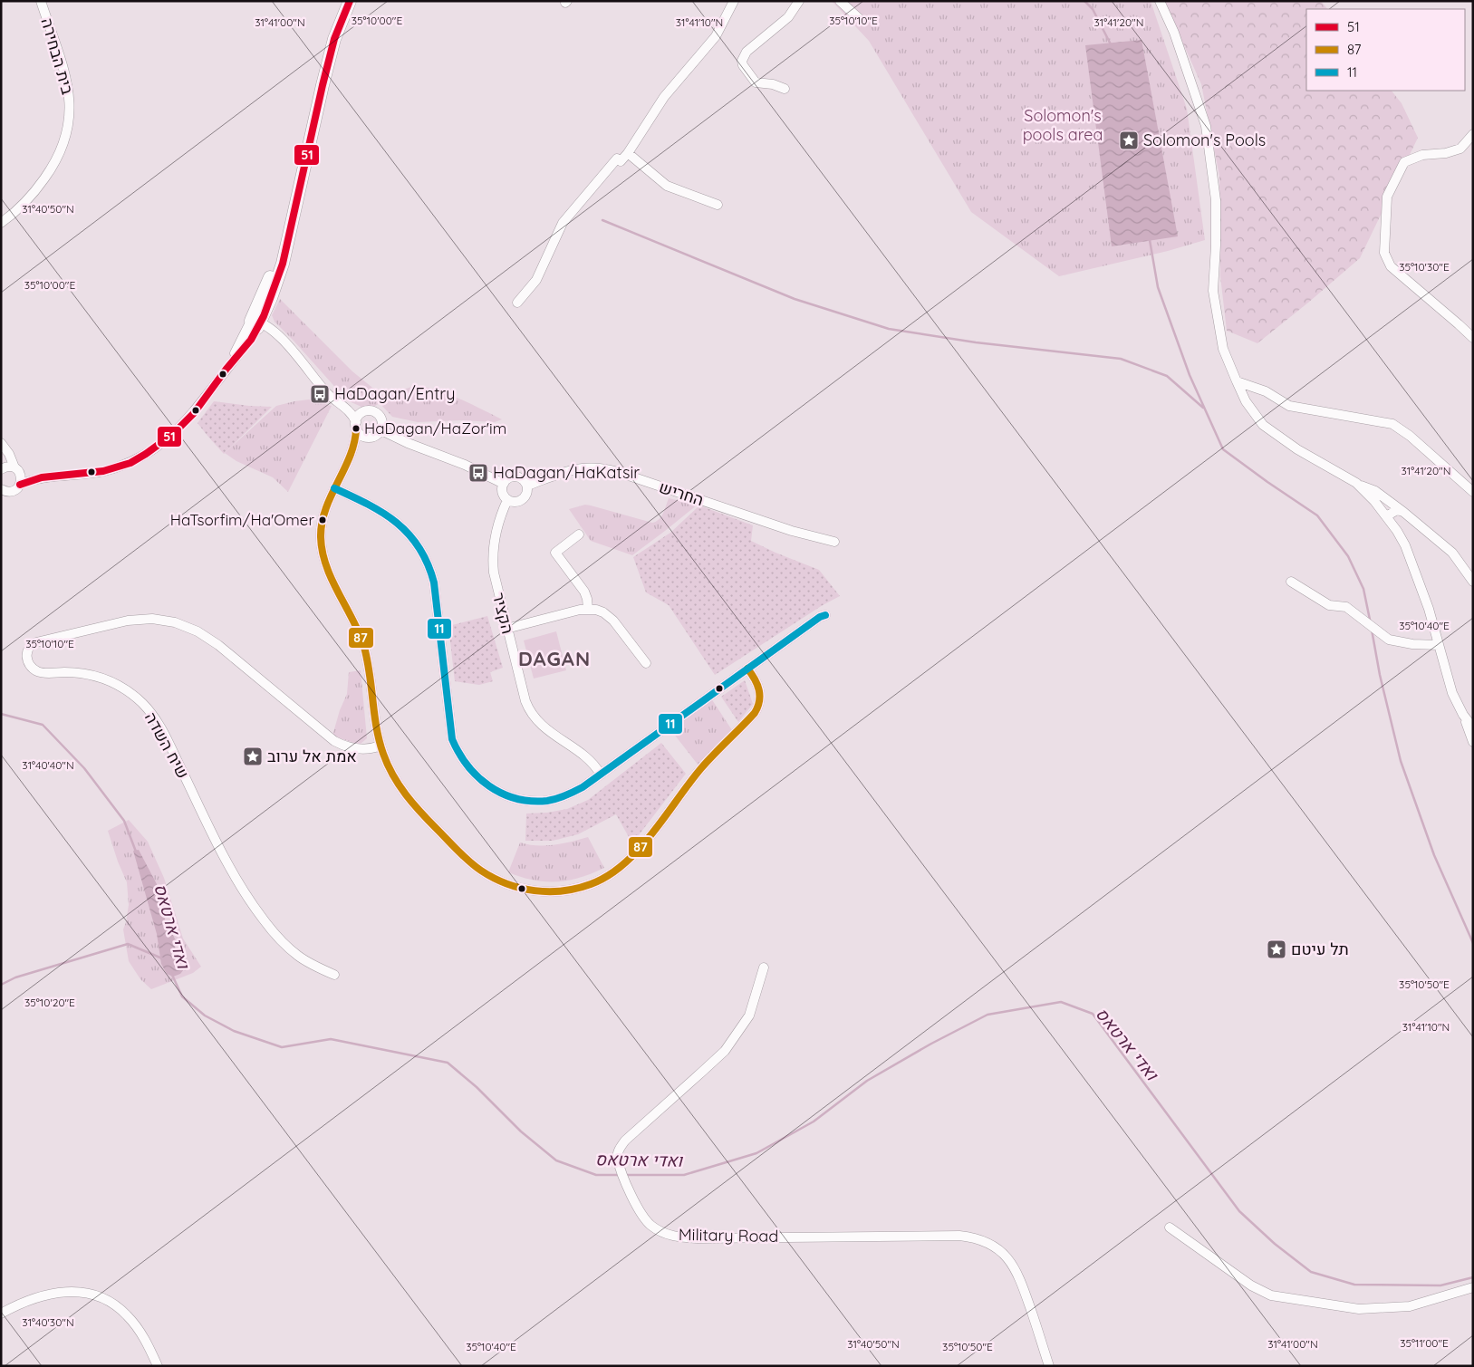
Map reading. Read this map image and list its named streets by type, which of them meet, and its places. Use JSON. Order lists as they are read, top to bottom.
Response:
{
  "streets": {
    "street": [
      "בית הבחירה",
      "החריש",
      "הקציר",
      "שיח השדה",
      "Military Road"
    ]
  },
  "crossings": [
    ["החריש", "הקציר"]
  ],
  "districts": ["DAGAN"],
  "water": ["ואדי ארטאס"],
  "parks": ["Solomon's pools area"],
  "places": {
    "place": ["Solomon's Pools", "אמת אל ערוב", "תל עיטם"],
    "bus stop": ["HaDagan/Entry", "HaDagan/HaKatsir"],
    "other": ["HaDagan/HaZor'im", "HaTsorfim/Ha'Omer"]
  },
  "lines": ["transit line 51", "transit line 87", "transit line 11"],
  "legend": ["51", "87", "11"],
  "coordinates": [
    "35°10'00\"E",
    "35°10'10\"E",
    "31°41'00\"N",
    "31°41'10\"N",
    "31°41'20\"N",
    "31°40'50\"N",
    "35°10'30\"E",
    "35°10'40\"E",
    "31°40'40\"N",
    "35°10'50\"E",
    "35°10'20\"E",
    "31°40'30\"N",
    "35°11'00\"E"
  ]
}
